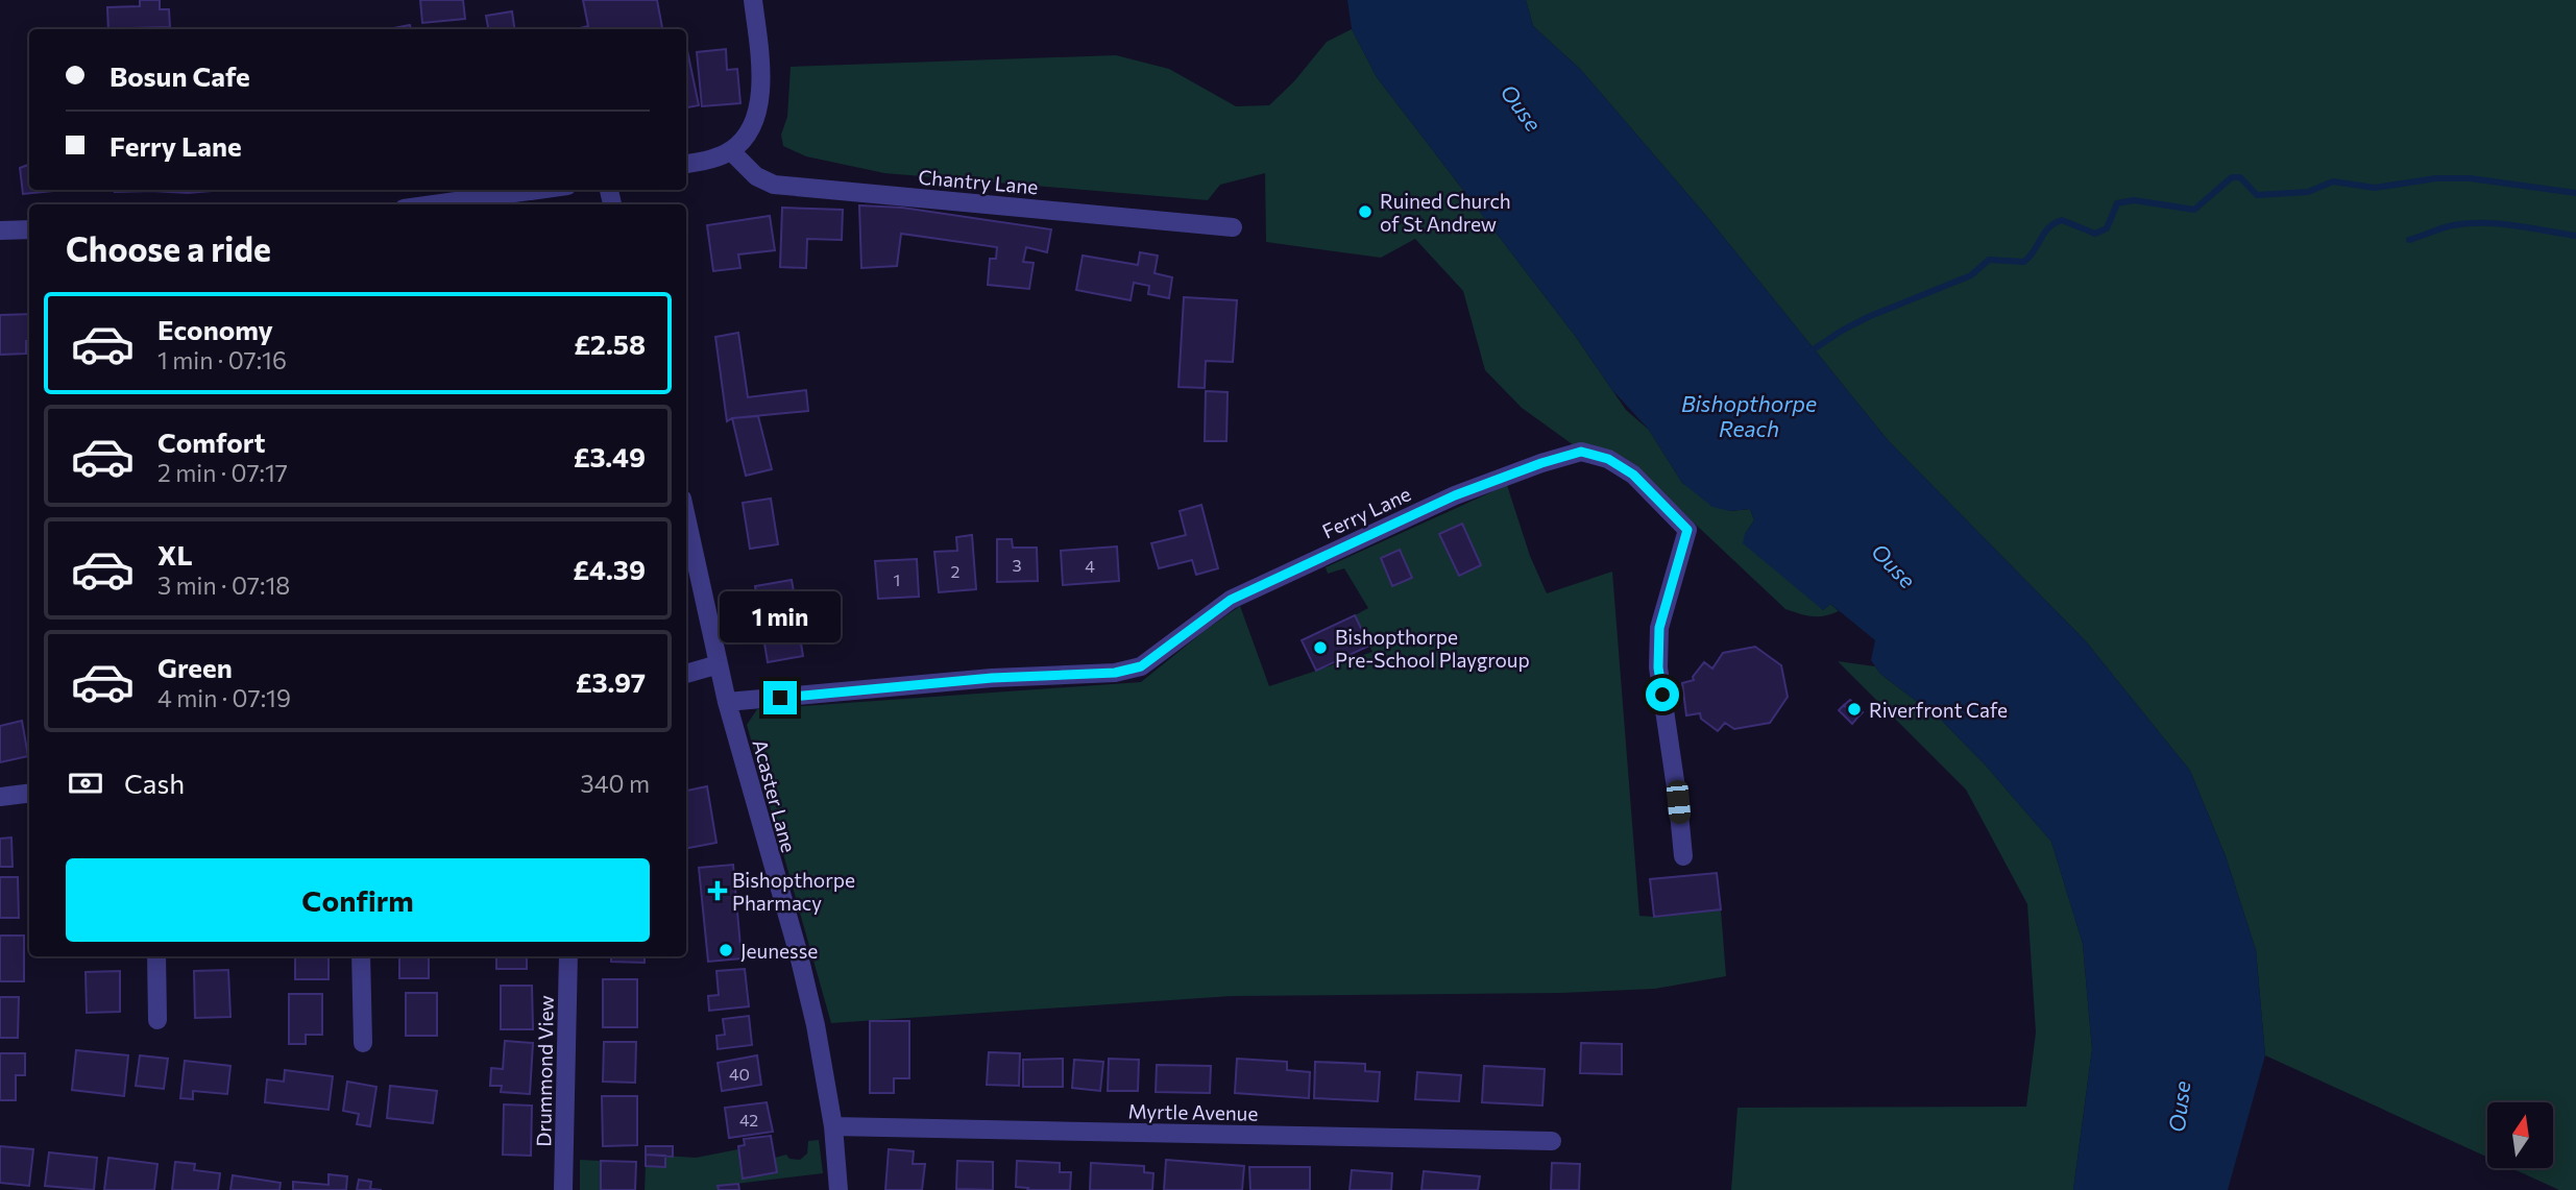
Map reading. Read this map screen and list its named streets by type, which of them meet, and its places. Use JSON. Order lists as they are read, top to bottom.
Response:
{
  "streets": {
    "street": [
      "Chantry Lane",
      "Ferry Lane",
      "Acaster Lane",
      "Drummond View",
      "Myrtle Avenue"
    ]
  },
  "crossings": [
    ["Ferry Lane", "Acaster Lane"],
    ["Acaster Lane", "Myrtle Avenue"]
  ],
  "water": ["Ouse", "Bishopthorpe Reach"],
  "places": {
    "other": [
      "Ruined Church of St Andrew",
      "Bishopthorpe Pre-School Playgroup",
      "Riverfront Cafe",
      "Jeunesse"
    ],
    "health": ["Bishopthorpe Pharmacy"]
  },
  "house_numbers": [
    "3",
    "4",
    "2",
    "1",
    "40",
    "42"
  ],
  "north": "top",
  "page": {
    "banner": ["Bosun Cafe", "Ferry Lane"],
    "heading": "Choose a ride",
    "list": [
      {
        "name": "Economy",
        "note": "1 min · 07:16",
        "value": "£2.58"
      },
      {
        "name": "Comfort",
        "note": "2 min · 07:17",
        "value": "£3.49"
      },
      {
        "name": "XL",
        "note": "3 min · 07:18",
        "value": "£4.39"
      },
      {
        "name": "Green",
        "note": "4 min · 07:19",
        "value": "£3.97"
      }
    ],
    "bubble": "1 min",
    "pay": ["Cash", "340 m"],
    "buttons": "Confirm"
  }
}
